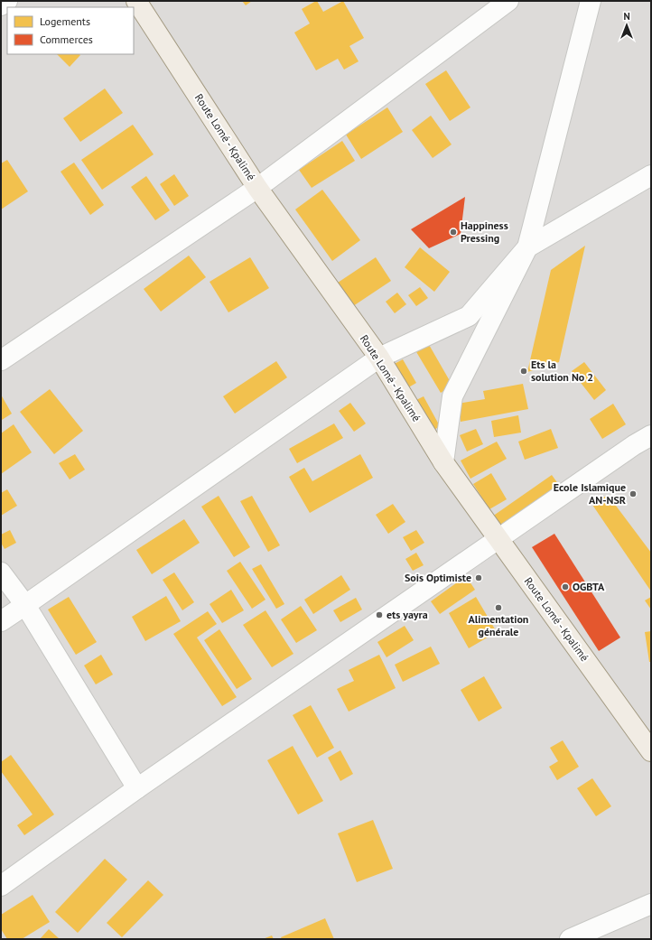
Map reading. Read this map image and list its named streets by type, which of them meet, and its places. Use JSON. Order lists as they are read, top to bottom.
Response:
{
  "streets": {
    "main road": ["Route Lomé - Kpalimé"]
  },
  "places": [
    "Happiness Pressing",
    "Ets la solution No 2",
    "Ecole Islamique AN-NSR",
    "Sois Optimiste",
    "OGBTA",
    "Alimentation générale",
    "ets yayra"
  ],
  "legend": ["Logements", "Commerces"],
  "north": "top"
}
